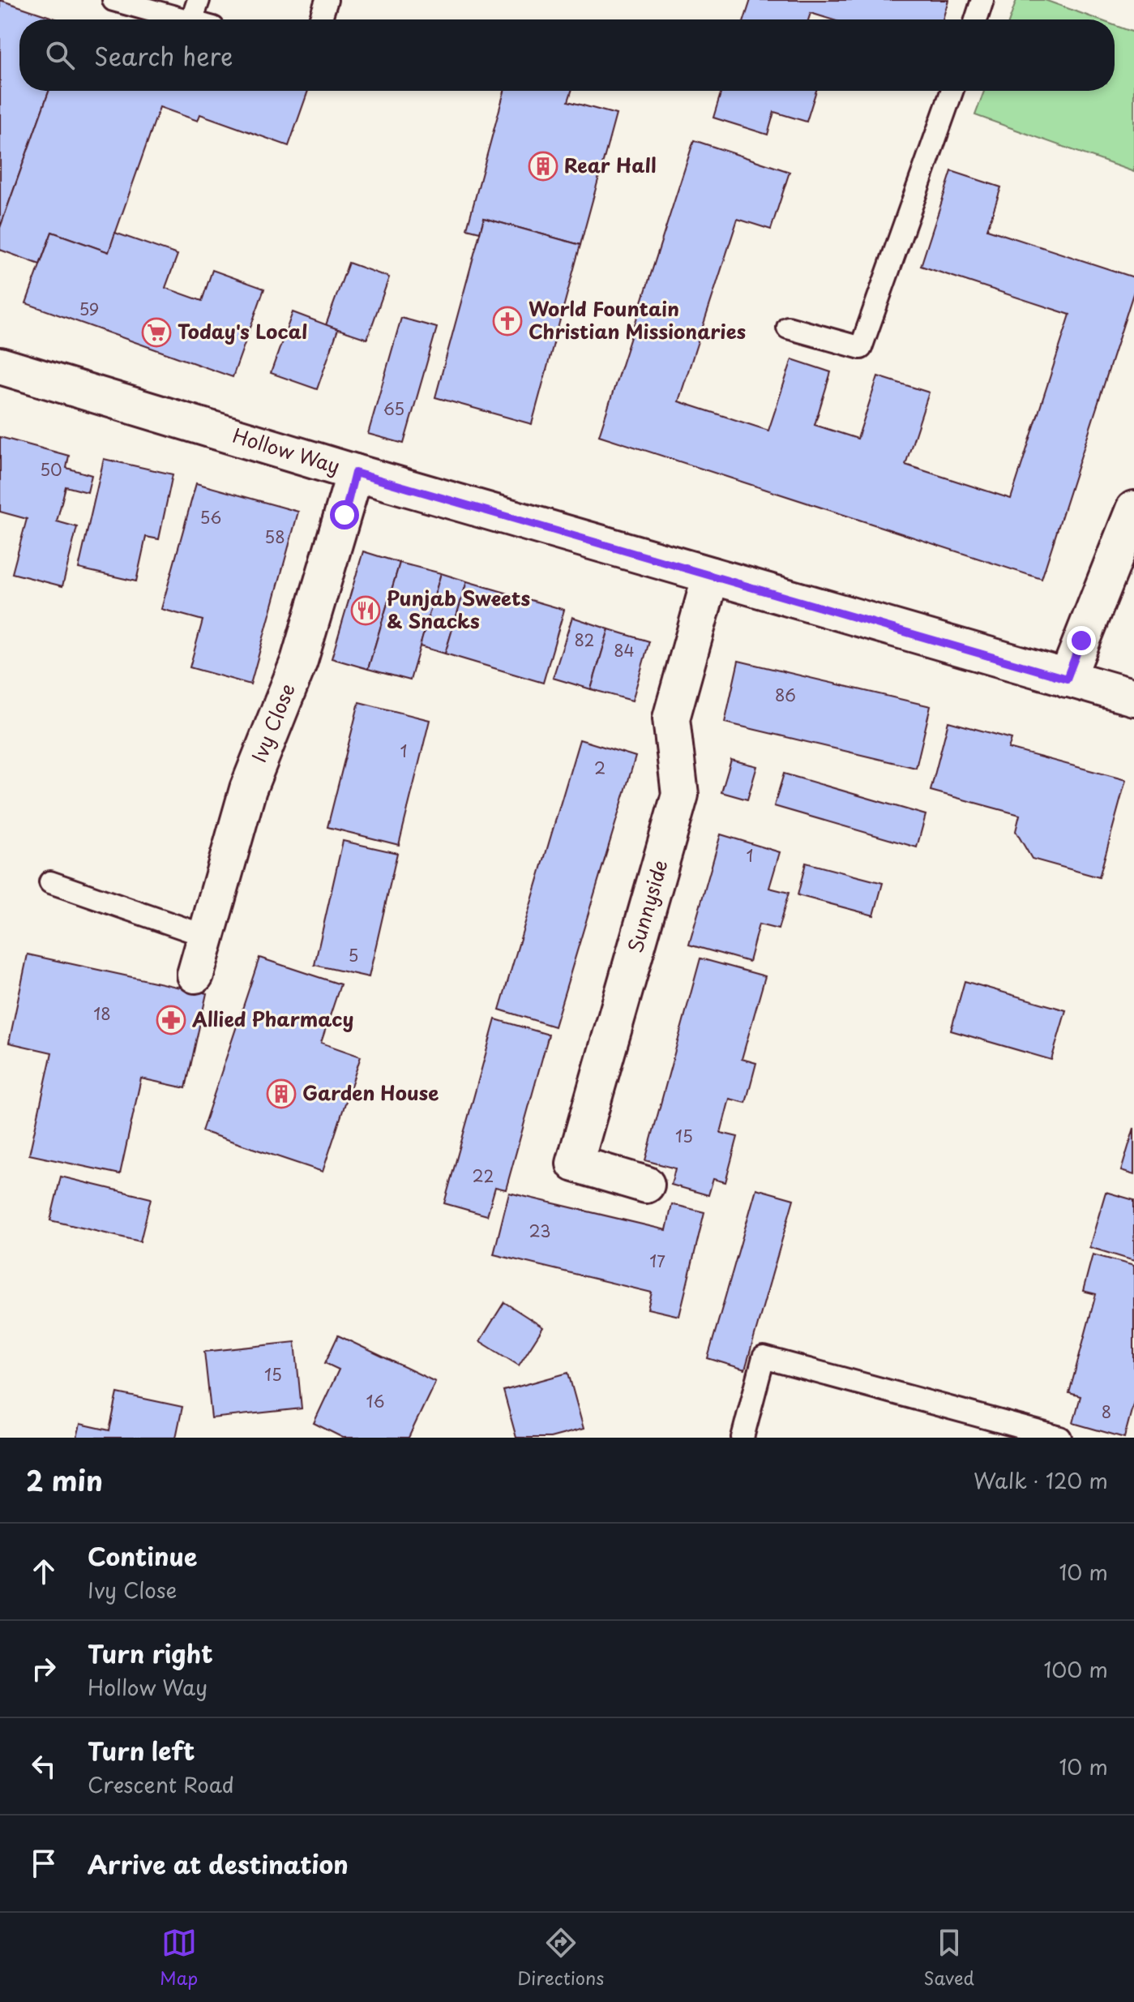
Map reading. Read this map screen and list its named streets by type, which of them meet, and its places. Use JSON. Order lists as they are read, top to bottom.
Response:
{
  "streets": {
    "street": ["Hollow Way", "Ivy Close", "Sunnyside"]
  },
  "crossings": [
    ["Hollow Way", "Ivy Close"],
    ["Hollow Way", "Sunnyside"]
  ],
  "places": {
    "building": ["Rear Hall", "Garden House"],
    "church": ["World Fountain Christian Missionaries"],
    "supermarket": ["Today's Local"],
    "restaurant": ["Punjab Sweets & Snacks"],
    "pharmacy": ["Allied Pharmacy"]
  },
  "house_numbers": [
    "59",
    "65",
    "50",
    "56",
    "58",
    "82",
    "84",
    "86",
    "1",
    "2",
    "1",
    "5",
    "18",
    "15",
    "22",
    "23",
    "17",
    "15",
    "16",
    "8"
  ],
  "page": {
    "search": "Search here",
    "heading": ["2 min", "Walk · 120 m"],
    "list": [
      ["Continue", "Ivy Close", "10 m"],
      ["Turn right", "Hollow Way", "100 m"],
      ["Turn left", "Crescent Road", "10 m"],
      "Arrive at destination"
    ],
    "nav": ["Map", "Directions", "Saved"]
  }
}
